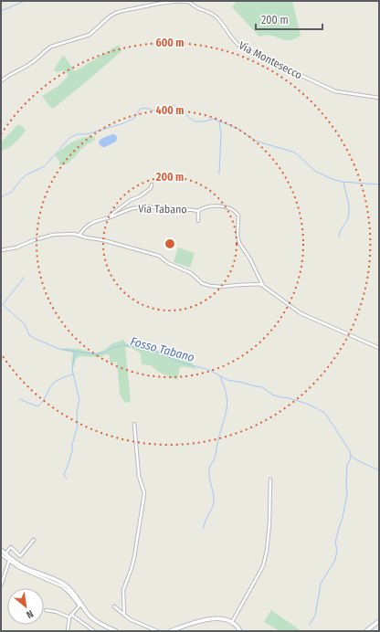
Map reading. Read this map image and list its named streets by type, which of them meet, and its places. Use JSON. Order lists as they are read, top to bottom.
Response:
{
  "streets": {
    "street": ["Via Montesecco", "Via Tabano"]
  },
  "water": ["Fosso Tabano"],
  "scale_bar": "200 m",
  "north": "bottom right",
  "rings": ["600 m", "400 m", "200 m"]
}
